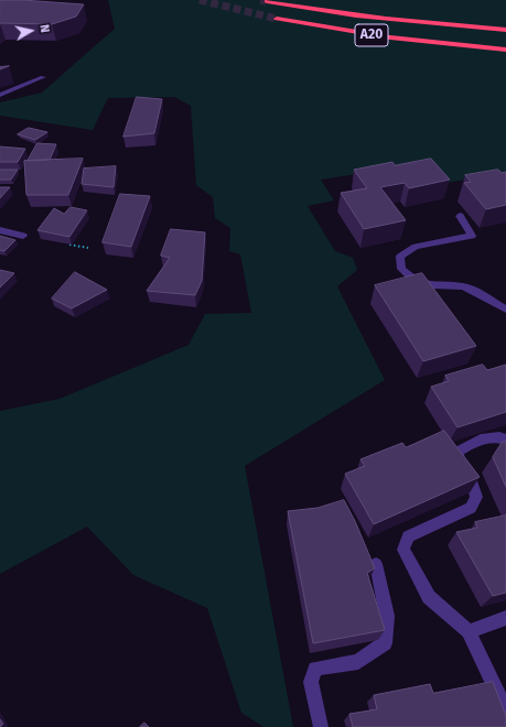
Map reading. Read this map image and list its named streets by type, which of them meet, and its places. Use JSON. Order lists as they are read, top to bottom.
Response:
{
  "streets": {
    "highway": ["A20"]
  },
  "north": "right"
}
